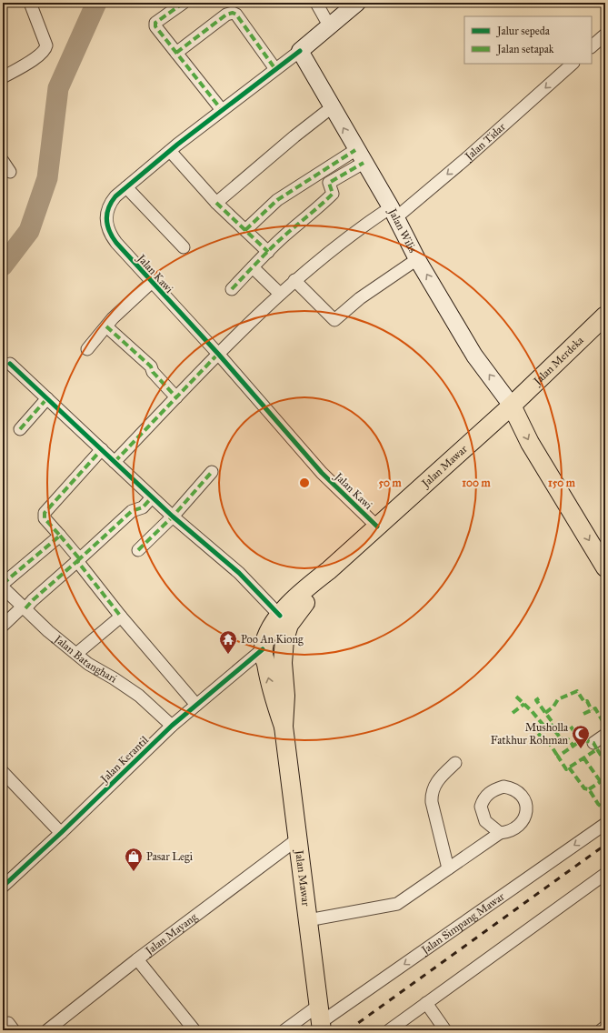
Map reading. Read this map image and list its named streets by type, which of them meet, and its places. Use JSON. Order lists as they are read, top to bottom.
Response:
{
  "streets": {
    "main road": ["Jalan Wilis", "Jalan Merdeka", "Jalan Mawar"],
    "street": [
      "Jalan Tidar",
      "Jalan Kawi",
      "Jalan Batanghari",
      "Jalan Kerantil",
      "Jalan Simpang Mawar",
      "Jalan Mayang"
    ]
  },
  "crossings": [
    ["Jalan Tidar", "Jalan Wilis"],
    ["Jalan Tidar", "Jalan Kawi"],
    ["Jalan Wilis", "Jalan Kawi"],
    ["Jalan Wilis", "Jalan Merdeka"],
    ["Jalan Wilis", "Jalan Mawar"],
    ["Jalan Kawi", "Jalan Mawar"],
    ["Jalan Merdeka", "Jalan Mawar"],
    ["Jalan Mawar", "Jalan Kerantil"],
    ["Jalan Mawar", "Jalan Simpang Mawar"],
    ["Jalan Mawar", "Jalan Mayang"],
    ["Jalan Batanghari", "Jalan Kerantil"]
  ],
  "one_way": ["Jalan Tidar", "Jalan Wilis"],
  "places": {
    "temple": ["Poo An Kiong"],
    "mosque": ["Musholla Fatkhur Rohman"],
    "shop": ["Pasar Legi"]
  },
  "legend": ["Jalur sepeda", "Jalan setapak"],
  "rings": ["50 m", "100 m", "150 m"]
}
